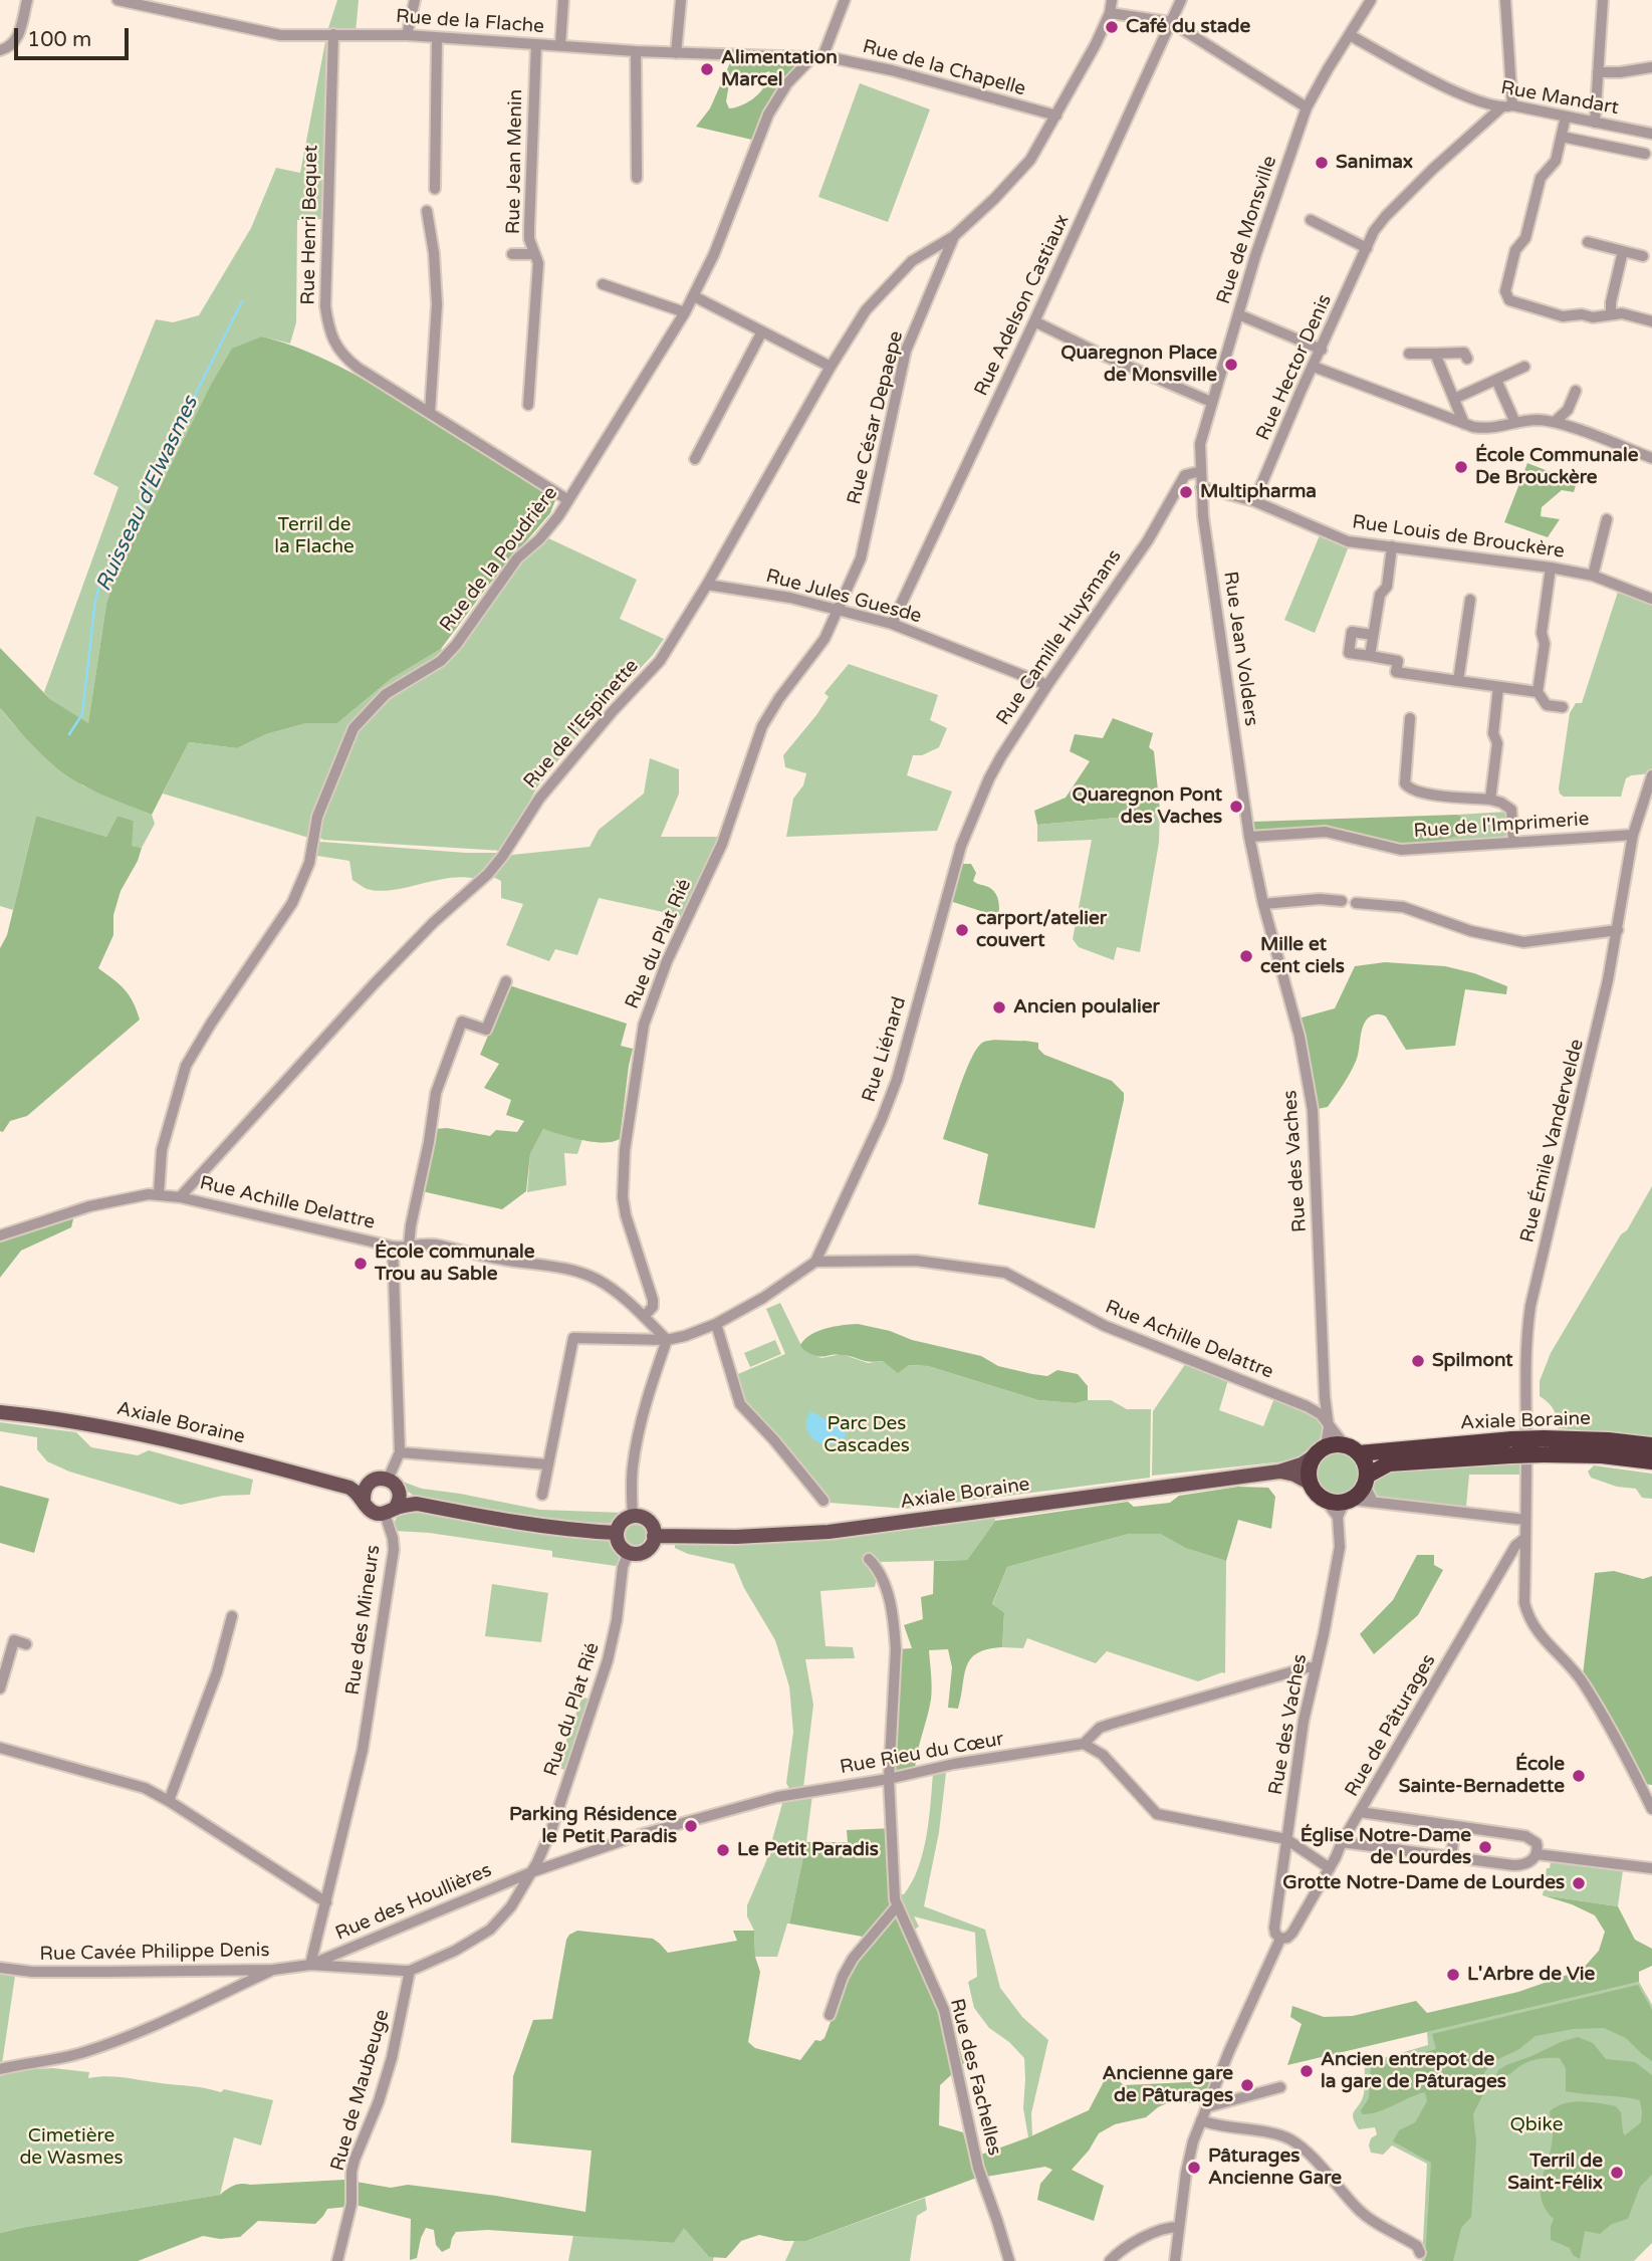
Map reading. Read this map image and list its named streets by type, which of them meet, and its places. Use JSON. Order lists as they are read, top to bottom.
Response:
{
  "streets": {
    "highway": ["Axiale Boraine"],
    "street": [
      "Rue de la Flache",
      "Rue de la Chapelle",
      "Rue Mandart",
      "Rue Jean Menin",
      "Rue Henri Bequet",
      "Rue de Monsville",
      "Rue Adelson Castiaux",
      "Rue Hector Denis",
      "Rue César Depaepe",
      "Rue Louis de Brouckère",
      "Rue de la Poudrière",
      "Rue Jules Guesde",
      "Rue Camille Huysmans",
      "Rue Jean Volders",
      "Rue de l'Espinette",
      "Rue de l'Imprimerie",
      "Rue du Plat Rié",
      "Rue Liénard",
      "Rue Émile Vandervelde",
      "Rue des Vaches",
      "Rue Achille Delattre",
      "Rue des Mineurs",
      "Rue de Pâturages",
      "Rue Rieu du Cœur",
      "Rue des Houllières",
      "Rue Cavée Philippe Denis",
      "Rue des Fachelles",
      "Rue de Maubeuge"
    ]
  },
  "crossings": [
    ["Rue de la Flache", "Rue de la Chapelle"],
    ["Rue de la Flache", "Rue Jean Menin"],
    ["Rue de la Flache", "Rue Henri Bequet"],
    ["Rue de la Flache", "Rue de la Poudrière"],
    ["Rue de la Chapelle", "Rue de la Poudrière"],
    ["Rue Mandart", "Rue de Monsville"],
    ["Rue Mandart", "Rue Hector Denis"],
    ["Rue Henri Bequet", "Rue de la Poudrière"],
    ["Rue de Monsville", "Rue Louis de Brouckère"],
    ["Rue de Monsville", "Rue Camille Huysmans"],
    ["Rue de Monsville", "Rue Jean Volders"],
    ["Rue Adelson Castiaux", "Rue Jules Guesde"],
    ["Rue Hector Denis", "Rue Louis de Brouckère"],
    ["Rue César Depaepe", "Rue Jules Guesde"],
    ["Rue César Depaepe", "Rue de l'Espinette"],
    ["Rue César Depaepe", "Rue du Plat Rié"],
    ["Rue Louis de Brouckère", "Rue Jean Volders"],
    ["Rue de la Poudrière", "Rue Achille Delattre"],
    ["Rue Jules Guesde", "Rue Camille Huysmans"],
    ["Rue Jules Guesde", "Rue de l'Espinette"],
    ["Rue Jules Guesde", "Rue du Plat Rié"],
    ["Rue Camille Huysmans", "Rue Liénard"],
    ["Rue Jean Volders", "Rue des Vaches"],
    ["Rue de l'Espinette", "Rue Achille Delattre"],
    ["Rue de l'Imprimerie", "Rue Émile Vandervelde"],
    ["Rue de l'Imprimerie", "Rue des Vaches"],
    ["Rue du Plat Rié", "Rue Achille Delattre"],
    ["Rue du Plat Rié", "Axiale Boraine"],
    ["Rue du Plat Rié", "Rue Rieu du Cœur"],
    ["Rue du Plat Rié", "Rue des Houllières"],
    ["Rue du Plat Rié", "Rue de Maubeuge"],
    ["Rue Liénard", "Rue Achille Delattre"],
    ["Rue Émile Vandervelde", "Rue de Pâturages"],
    ["Rue des Vaches", "Rue Achille Delattre"],
    ["Rue des Vaches", "Axiale Boraine"],
    ["Rue des Vaches", "Rue de Pâturages"],
    ["Rue des Vaches", "Rue Rieu du Cœur"],
    ["Rue des Mineurs", "Rue des Houllières"],
    ["Rue des Mineurs", "Rue Cavée Philippe Denis"],
    ["Rue Rieu du Cœur", "Rue des Houllières"],
    ["Rue Rieu du Cœur", "Rue des Fachelles"],
    ["Rue des Houllières", "Rue Cavée Philippe Denis"]
  ],
  "water": ["Ruisseau d'Elwasmes"],
  "parks": [
    "Terril de la Flache",
    "Parc Des Cascades",
    "Qbike",
    "Cimetière de Wasmes"
  ],
  "places": [
    "Café du stade",
    "Alimentation Marcel",
    "Sanimax",
    "Quaregnon Place de Monsville",
    "École Communale De Brouckère",
    "Multipharma",
    "Quaregnon Pont des Vaches",
    "carport/atelier couvert",
    "Mille et cent ciels",
    "Ancien poulalier",
    "École communale Trou au Sable",
    "Spilmont",
    "École Sainte-Bernadette",
    "Parking Résidence le Petit Paradis",
    "Église Notre-Dame de Lourdes",
    "Le Petit Paradis",
    "Grotte Notre-Dame de Lourdes",
    "L'Arbre de Vie",
    "Ancien entrepot de la gare de Pâturages",
    "Ancienne gare de Pâturages",
    "Pâturages Ancienne Gare",
    "Terril de Saint-Félix"
  ],
  "scale_bar": "100 m"
}
